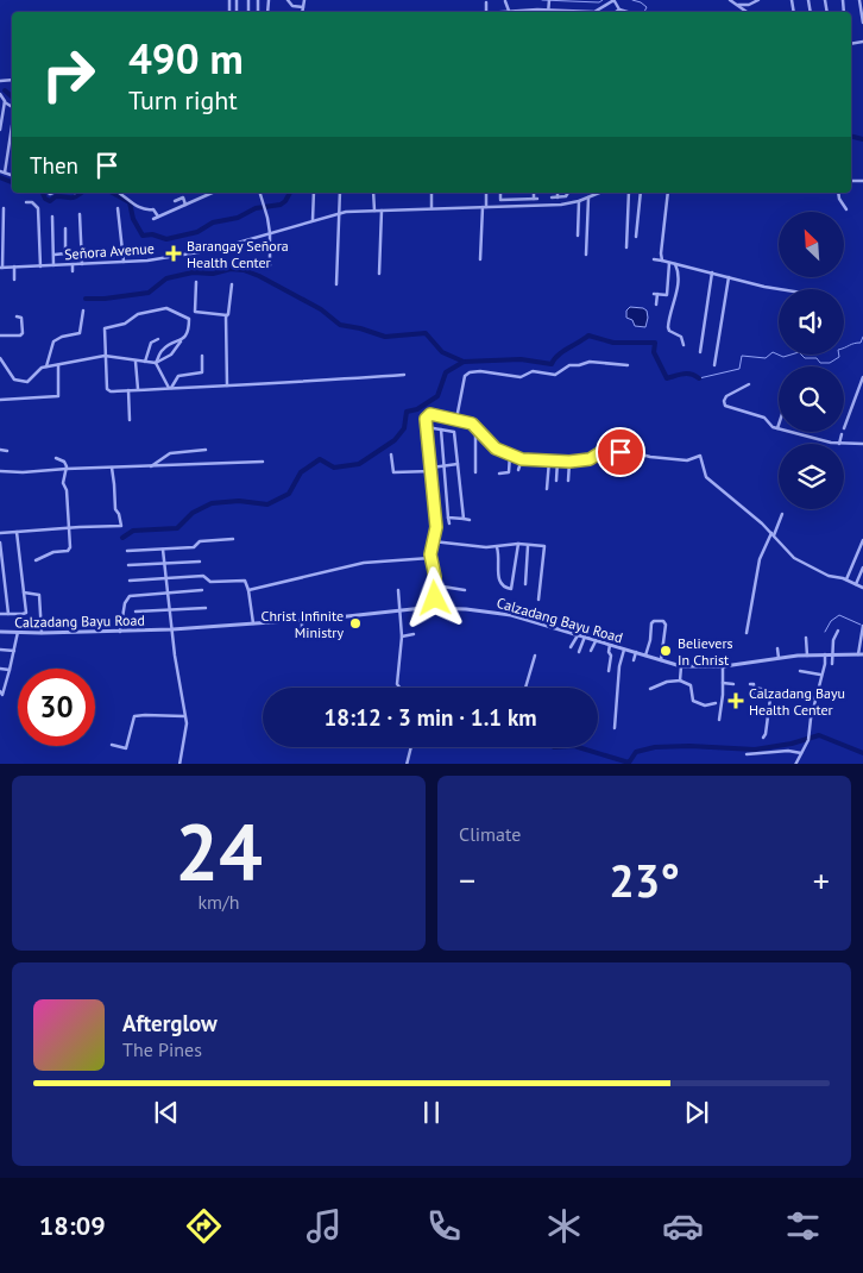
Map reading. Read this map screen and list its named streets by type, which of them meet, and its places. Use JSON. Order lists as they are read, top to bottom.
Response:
{
  "streets": {
    "street": ["Señora Avenue", "Calzadang Bayu Road"]
  },
  "places": {
    "health": ["Barangay Señora Health Center", "Calzadang Bayu Health Center"],
    "other": ["Christ Infinite Ministry", "Believers In Christ"]
  },
  "north": "top left",
  "page": {
    "turn": ["490 m", "Turn right"],
    "then": "Then",
    "limit": "30",
    "trip": "18:12 · 3 min · 1.1 km",
    "tile": [
      ["24", "km/h"],
      "Climate"
    ],
    "heat": ["−", "23°", "+"],
    "song": ["Afterglow", "The Pines"],
    "tabs": "18:09"
  }
}
